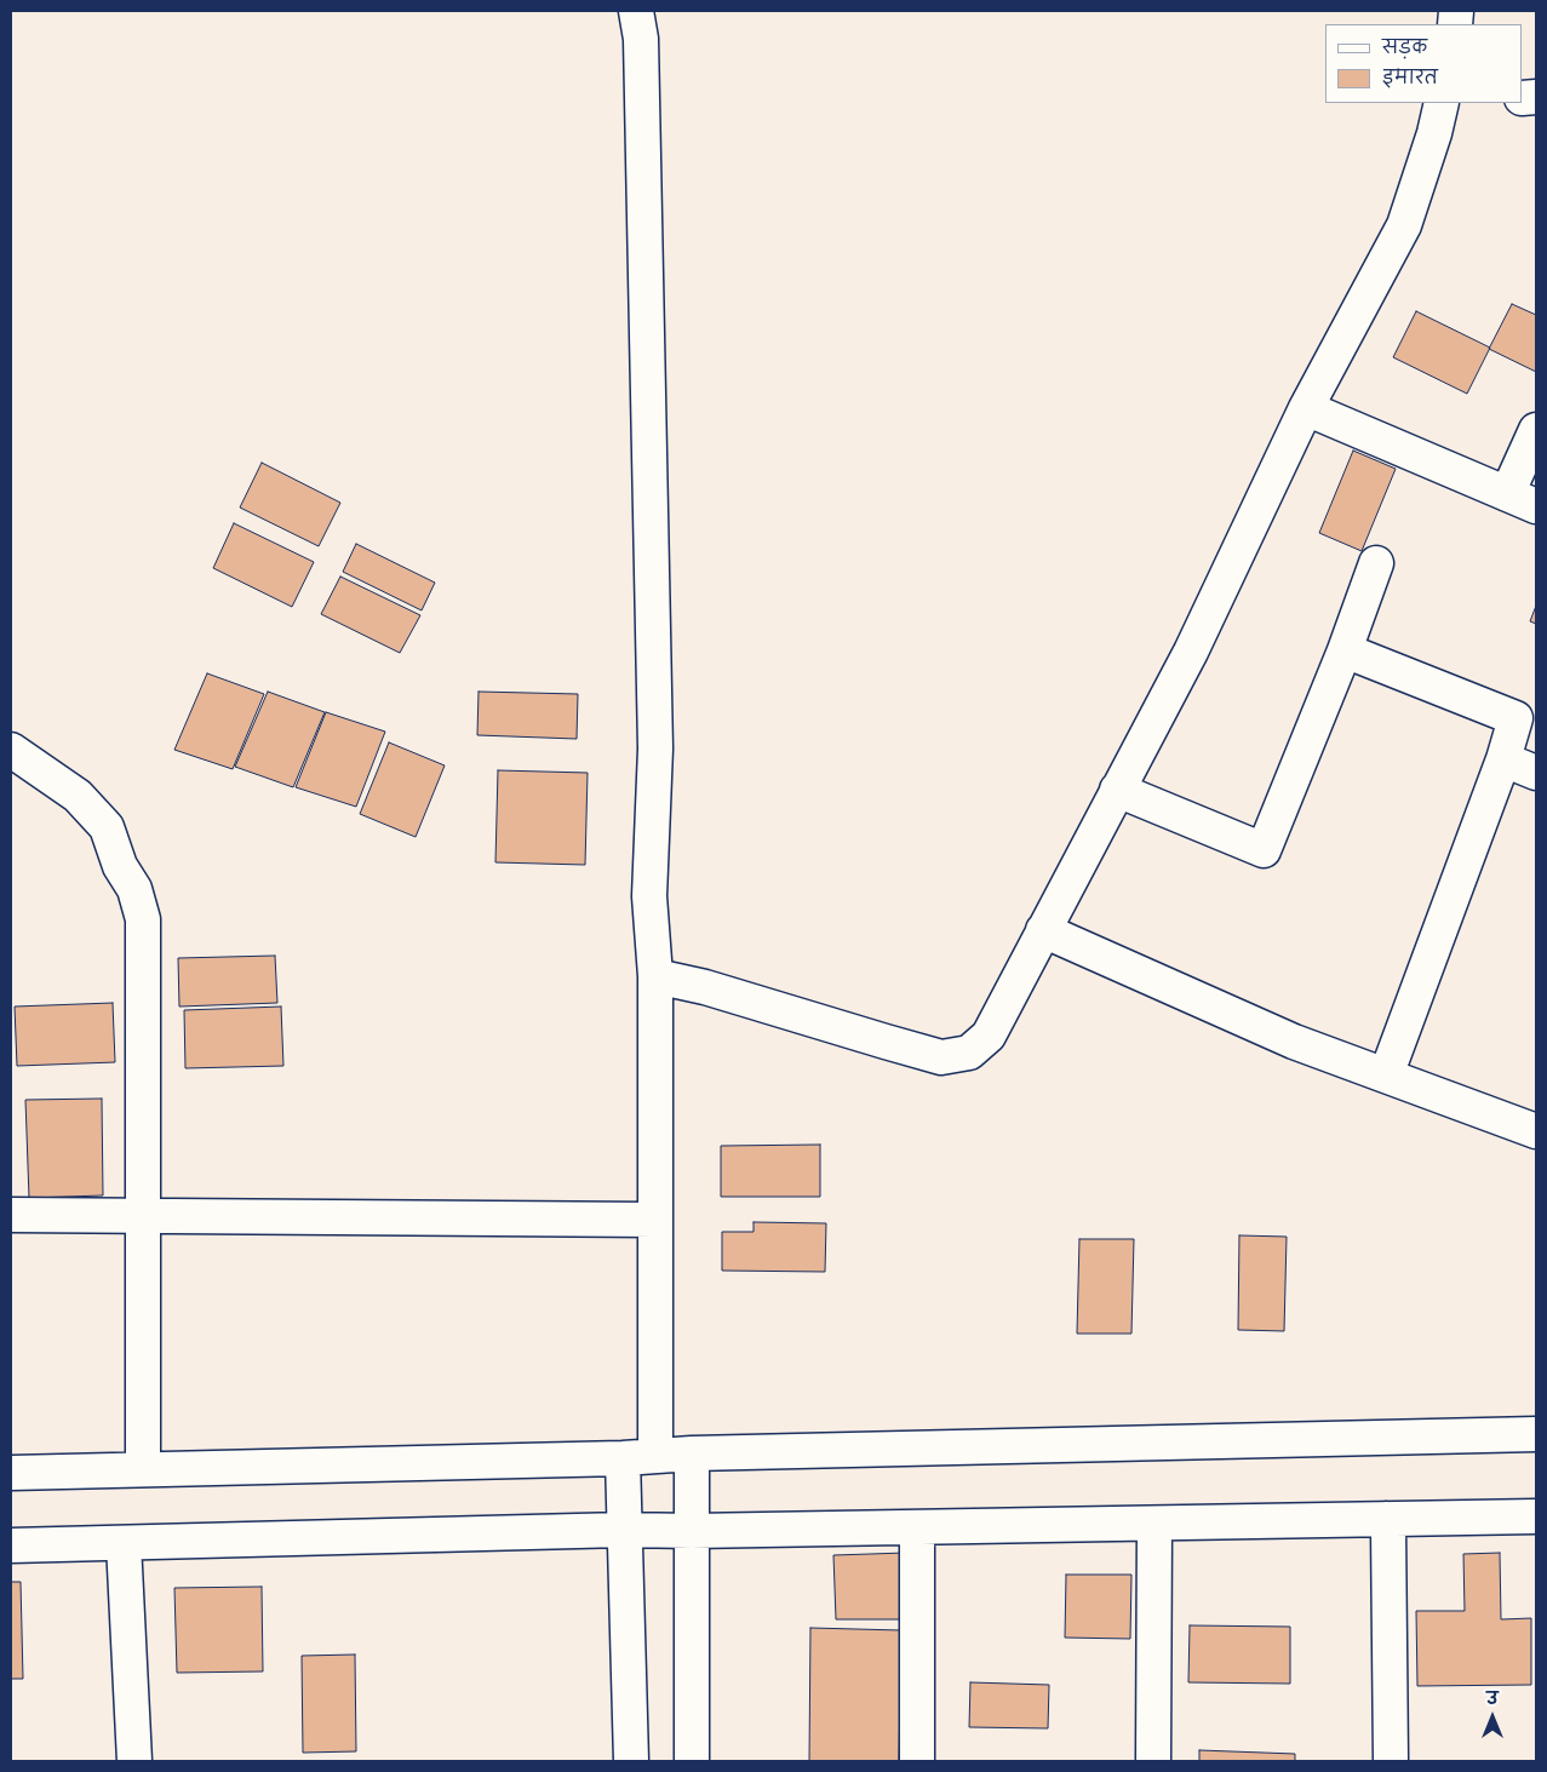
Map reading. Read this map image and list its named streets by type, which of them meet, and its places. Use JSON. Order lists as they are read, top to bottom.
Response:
{
  "legend": ["सड़क", "इमारत"],
  "north": "top"
}
